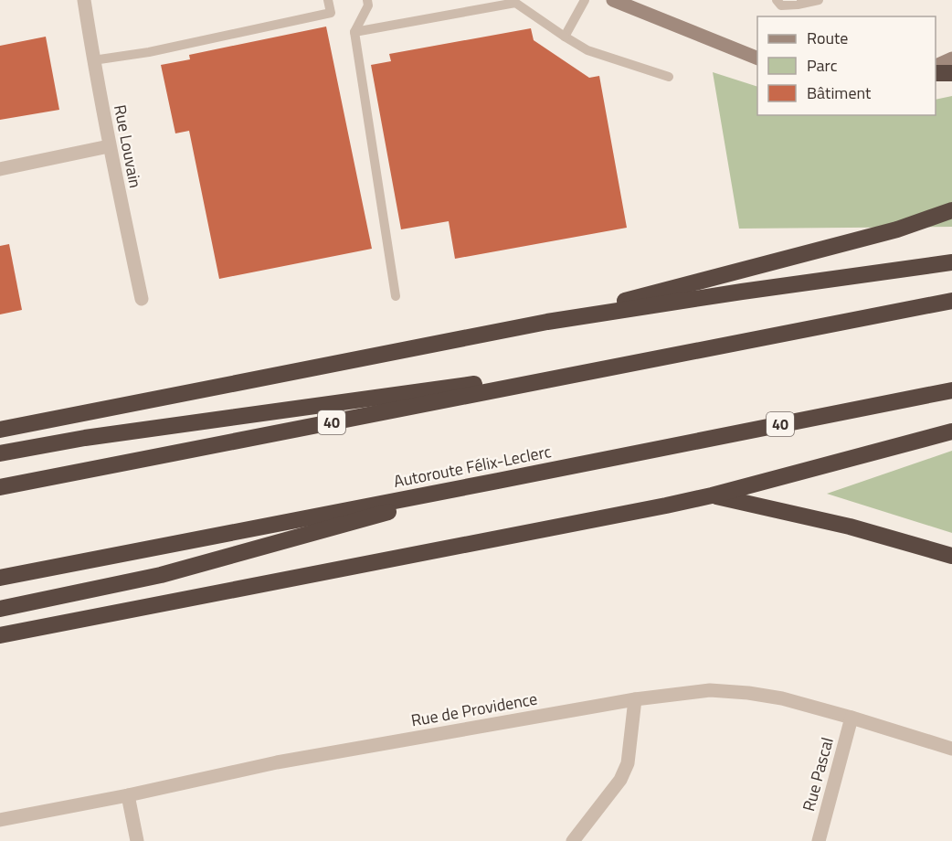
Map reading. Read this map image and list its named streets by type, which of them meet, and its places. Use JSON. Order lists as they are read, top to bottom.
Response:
{
  "streets": {
    "highway": ["40", "Autoroute Félix-Leclerc"],
    "street": ["Rue Louvain", "Rue de Providence", "Rue Pascal"]
  },
  "crossings": [
    ["Rue de Providence", "Rue Pascal"]
  ],
  "legend": ["Route", "Parc", "Bâtiment"]
}
